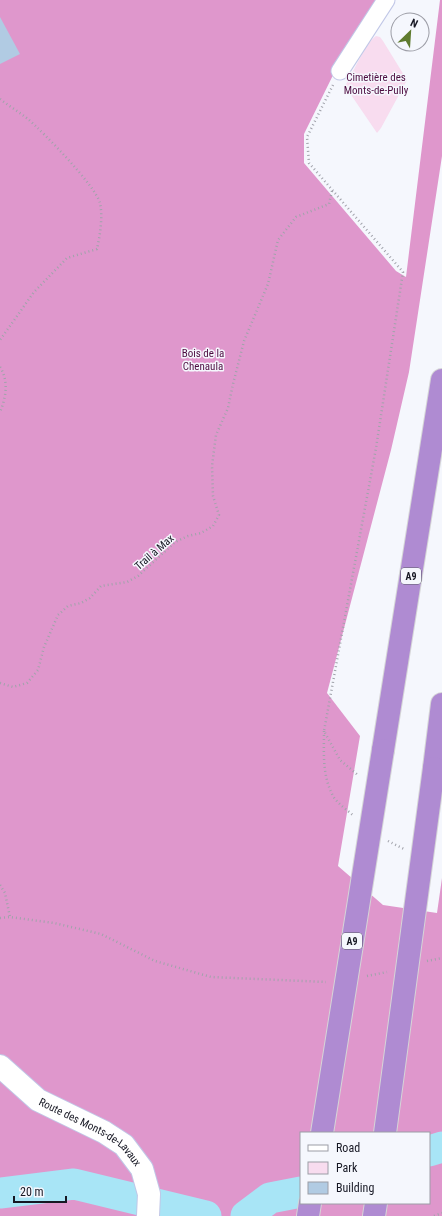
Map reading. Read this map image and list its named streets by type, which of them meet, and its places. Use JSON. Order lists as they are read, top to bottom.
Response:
{
  "streets": {
    "highway": ["A9"],
    "street": ["Route des Monts-de-Lavaux"],
    "path": ["Trail à Max"]
  },
  "parks": ["Cimetière des Monts-de-Pully", "Bois de la Chenaula"],
  "legend": ["Road", "Park", "Building"],
  "scale_bar": "20 m",
  "north": "top right"
}
